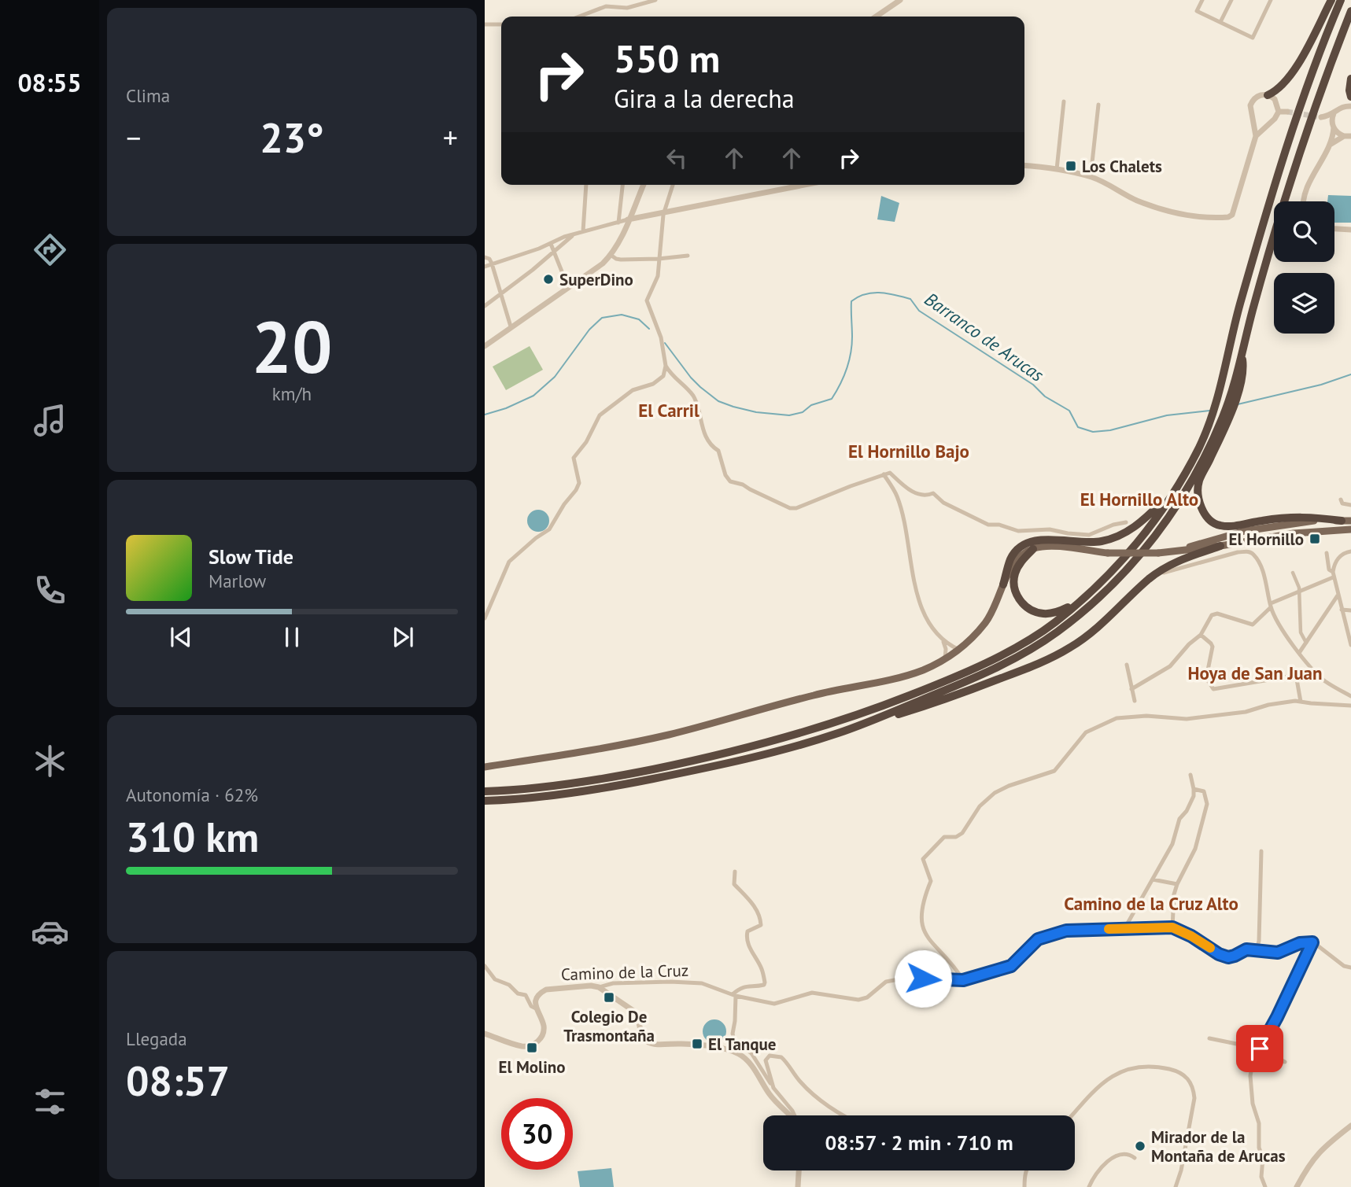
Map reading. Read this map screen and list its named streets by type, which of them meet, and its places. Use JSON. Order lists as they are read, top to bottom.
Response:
{
  "streets": {
    "street": ["Camino de la Cruz"]
  },
  "districts": [
    "El Carril",
    "El Hornillo Bajo",
    "El Hornillo Alto",
    "Hoya de San Juan",
    "Camino de la Cruz Alto"
  ],
  "water": ["Barranco de Arucas"],
  "places": {
    "transit": [
      "Los Chalets",
      "El Hornillo",
      "Colegio De Trasmontaña",
      "El Tanque",
      "El Molino"
    ],
    "other": ["SuperDino", "Mirador de la Montaña de Arucas"]
  },
  "page": {
    "tabs": "08:55",
    "tile": [
      "Clima",
      ["20", "km/h"],
      ["Autonomía · 62%", "310 km"],
      ["Llegada", "08:57"]
    ],
    "turn": ["550 m", "Gira a la derecha"],
    "heat": ["−", "23°", "+"],
    "song": ["Slow Tide", "Marlow"],
    "limit": "30",
    "trip": "08:57 · 2 min · 710 m"
  }
}
